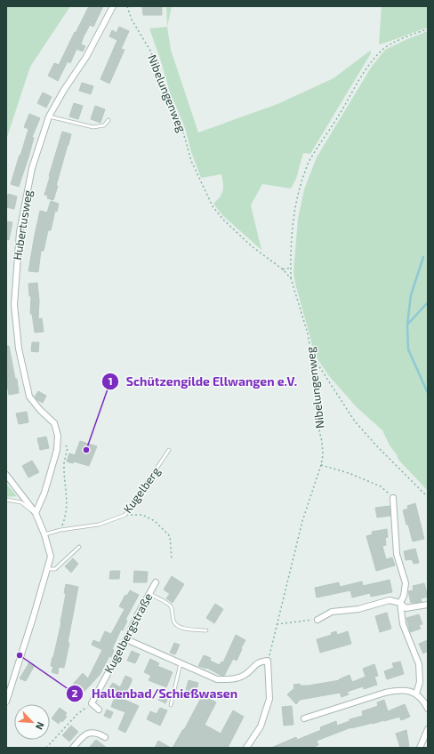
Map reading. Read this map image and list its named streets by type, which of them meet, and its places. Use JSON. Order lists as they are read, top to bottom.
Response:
{
  "streets": {
    "street": ["Hubertusweg", "Kugelbergstraße"],
    "lane": ["Kugelberg"],
    "path": ["Nibelungenweg"]
  },
  "places": ["Schützengilde Ellwangen e.V.", "Hallenbad/Schießwasen"],
  "north": "bottom right"
}
